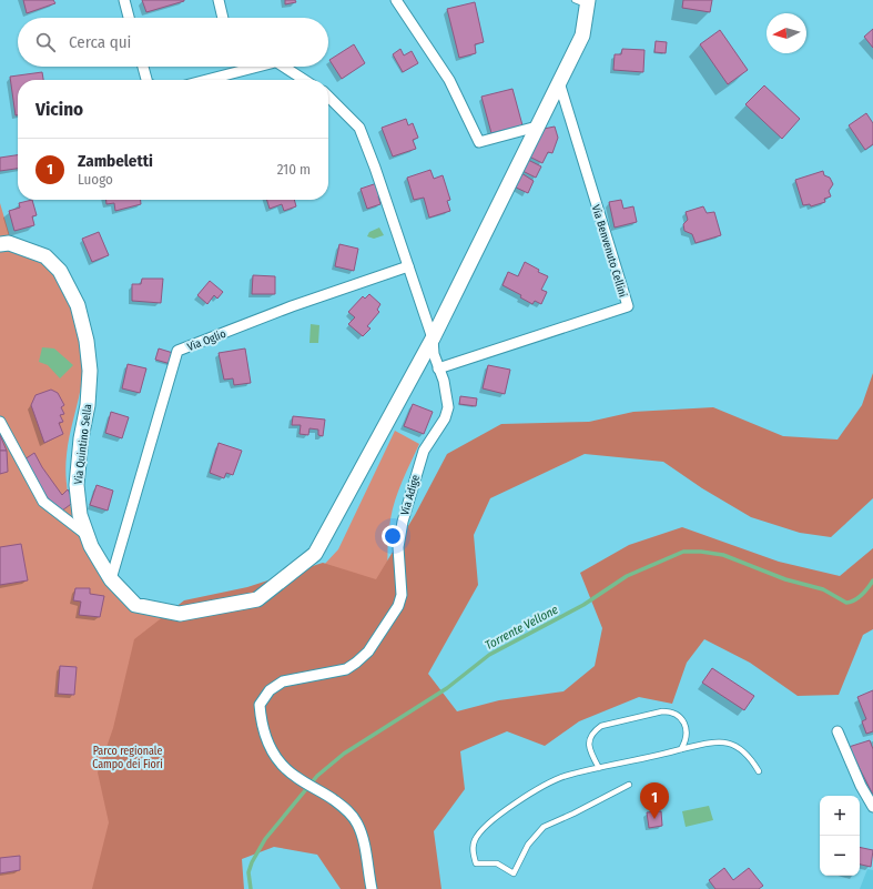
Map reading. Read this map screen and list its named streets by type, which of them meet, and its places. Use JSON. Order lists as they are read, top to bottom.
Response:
{
  "streets": {
    "street": [
      "Via Benvenuto Cellini",
      "Via Oglio",
      "Via Quintino Sella",
      "Via Adige"
    ]
  },
  "crossings": [
    ["Via Benvenuto Cellini", "Via Adige"],
    ["Via Oglio", "Via Quintino Sella"],
    ["Via Oglio", "Via Adige"],
    ["Via Quintino Sella", "Via Adige"]
  ],
  "water": ["Torrente Vellone"],
  "parks": ["Parco regionale Campo dei Fiori"],
  "north": "left",
  "page": {
    "search": "Cerca qui",
    "heading": "Vicino",
    "list": [
      {
        "mark": "1",
        "name": "Zambeletti",
        "note": "Luogo",
        "value": "210 m"
      }
    ],
    "pins": "1",
    "map_buttons": ["+", "−"]
  }
}
